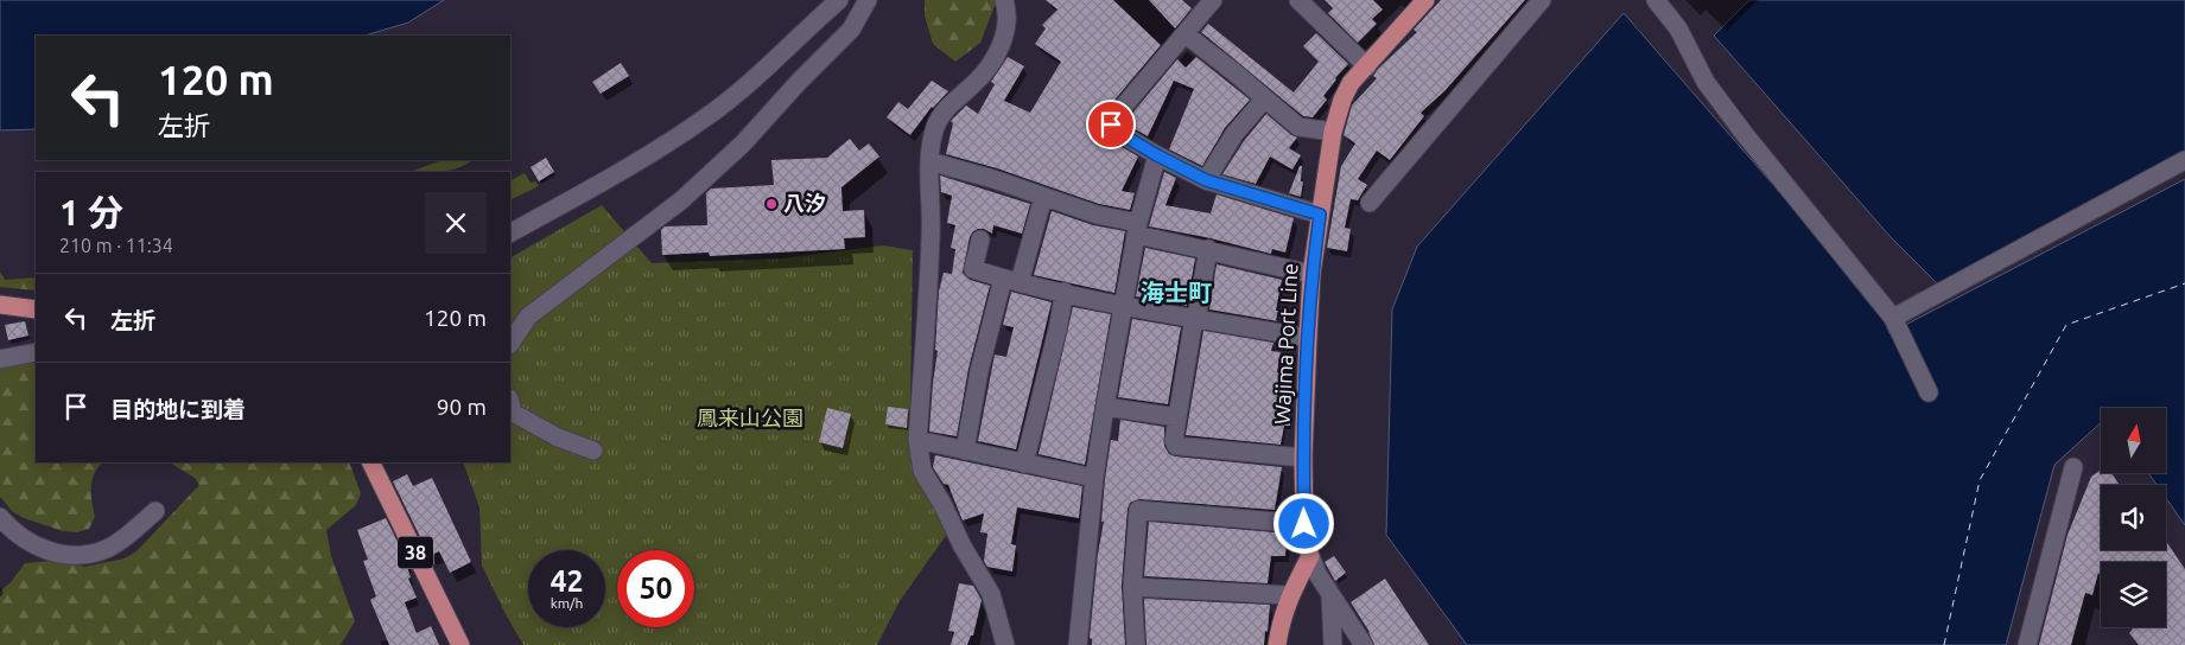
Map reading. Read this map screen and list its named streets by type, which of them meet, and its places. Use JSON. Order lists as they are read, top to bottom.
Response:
{
  "streets": {
    "main road": ["Wajima Port Line", "38"]
  },
  "districts": ["海士町"],
  "parks": ["鳳来山公園"],
  "places": ["八汐"],
  "north": "top",
  "page": {
    "turn": ["120 m", "左折"],
    "heading": ["1 分", "210 m · 11:34"],
    "list": [
      {
        "name": "左折",
        "value": "120 m"
      },
      {
        "name": "目的地に到着",
        "value": "90 m"
      }
    ],
    "speed": "42 km/h",
    "limit": "50"
  }
}
